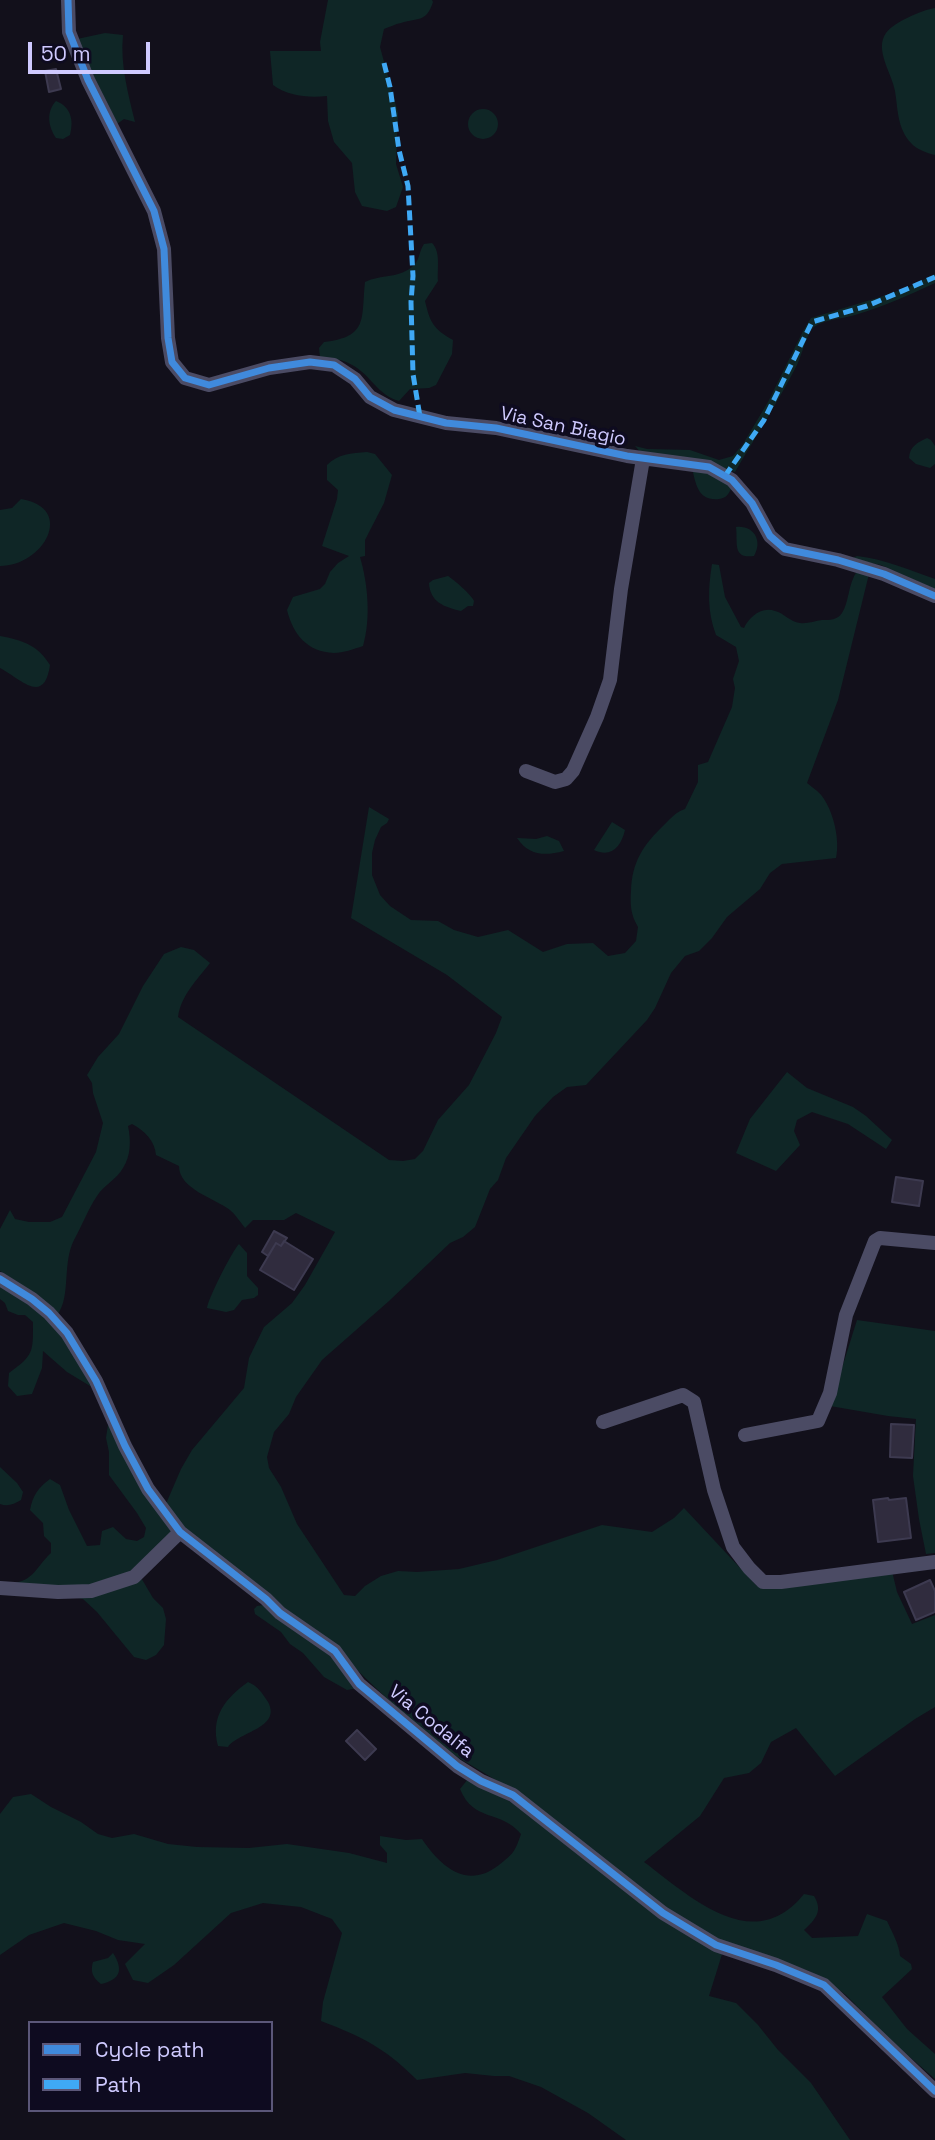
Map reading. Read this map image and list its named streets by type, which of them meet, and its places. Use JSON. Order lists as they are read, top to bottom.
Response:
{
  "streets": {
    "street": ["Via San Biagio", "Via Codalfa"]
  },
  "legend": ["Cycle path", "Path"],
  "scale_bar": "50 m"
}
